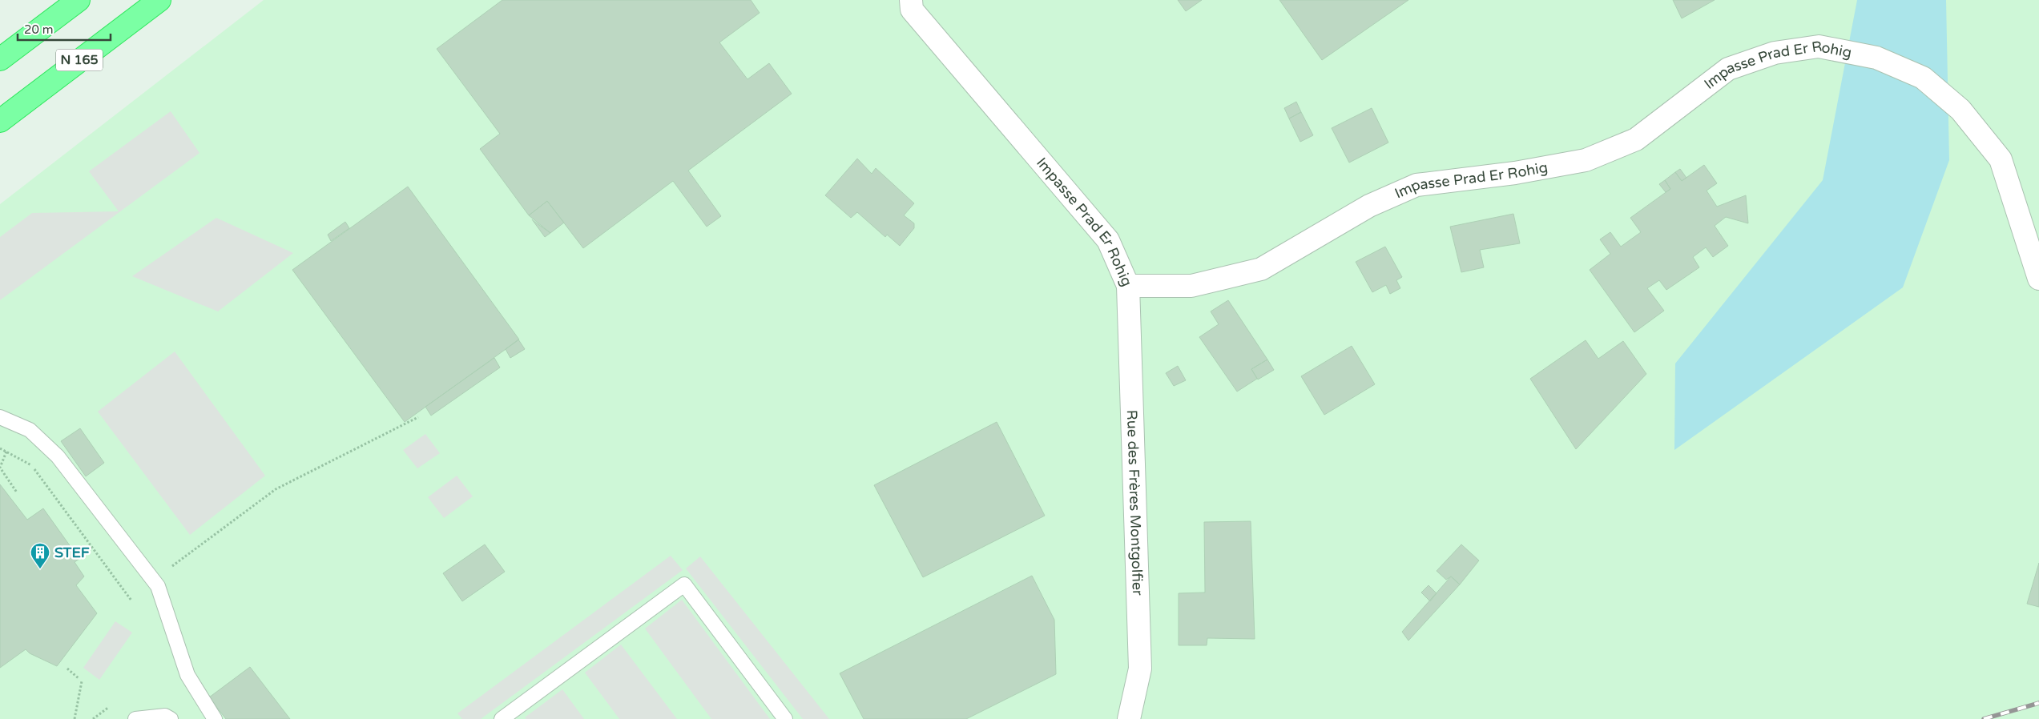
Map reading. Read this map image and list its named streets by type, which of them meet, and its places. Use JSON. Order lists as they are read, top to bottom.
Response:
{
  "streets": {
    "highway": ["N 165"],
    "street": ["Impasse Prad Er Rohig", "Rue des Frères Montgolfier"]
  },
  "crossings": [
    ["Impasse Prad Er Rohig", "Rue des Frères Montgolfier"]
  ],
  "places": {
    "building": ["STEF"]
  },
  "scale_bar": "20 m"
}
